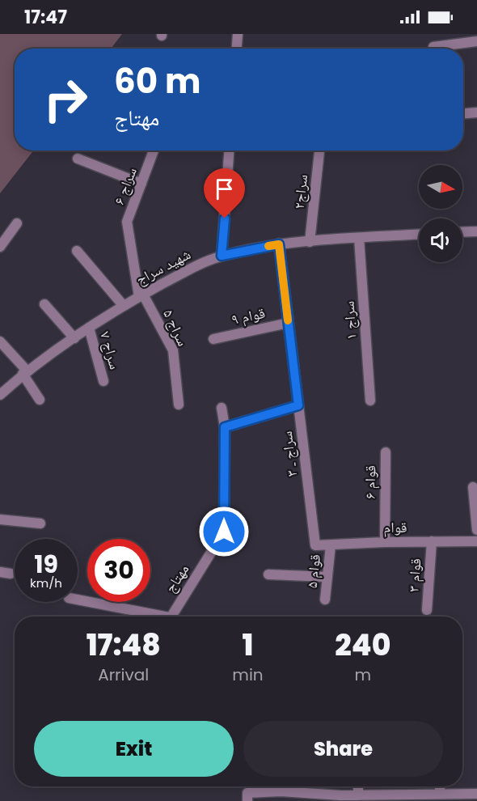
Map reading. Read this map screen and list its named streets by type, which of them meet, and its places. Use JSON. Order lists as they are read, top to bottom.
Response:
{
  "streets": {
    "street": [
      "سراج ۶",
      "سراج۲",
      "شهید سراج",
      "قوام ۹",
      "سراج ۱",
      "سراج ۵",
      "سراج ۷",
      "سراج ـ ۳",
      "قوام ۶",
      "قوام",
      "قوام ۵",
      "قوام ۳",
      "مهتاج"
    ]
  },
  "crossings": [
    ["سراج ۶", "شهید سراج"],
    ["سراج ۶", "سراج ۵"],
    ["سراج۲", "شهید سراج"],
    ["شهید سراج", "سراج ۱"],
    ["شهید سراج", "سراج ۵"],
    ["شهید سراج", "سراج ۷"],
    ["شهید سراج", "سراج ـ ۳"],
    ["قوام ۹", "سراج ـ ۳"],
    ["سراج ـ ۳", "قوام"],
    ["قوام ۶", "قوام"],
    ["قوام", "قوام ۵"],
    ["قوام", "قوام ۳"]
  ],
  "north": "right",
  "page": {
    "status": "17:47",
    "turn": ["60 m", "مهتاج"],
    "speed": "19 km/h",
    "limit": "30",
    "eta": [
      "17:48",
      "Arrival",
      "1",
      "min",
      "240",
      "m"
    ],
    "buttons": ["Exit", "Share"]
  }
}
